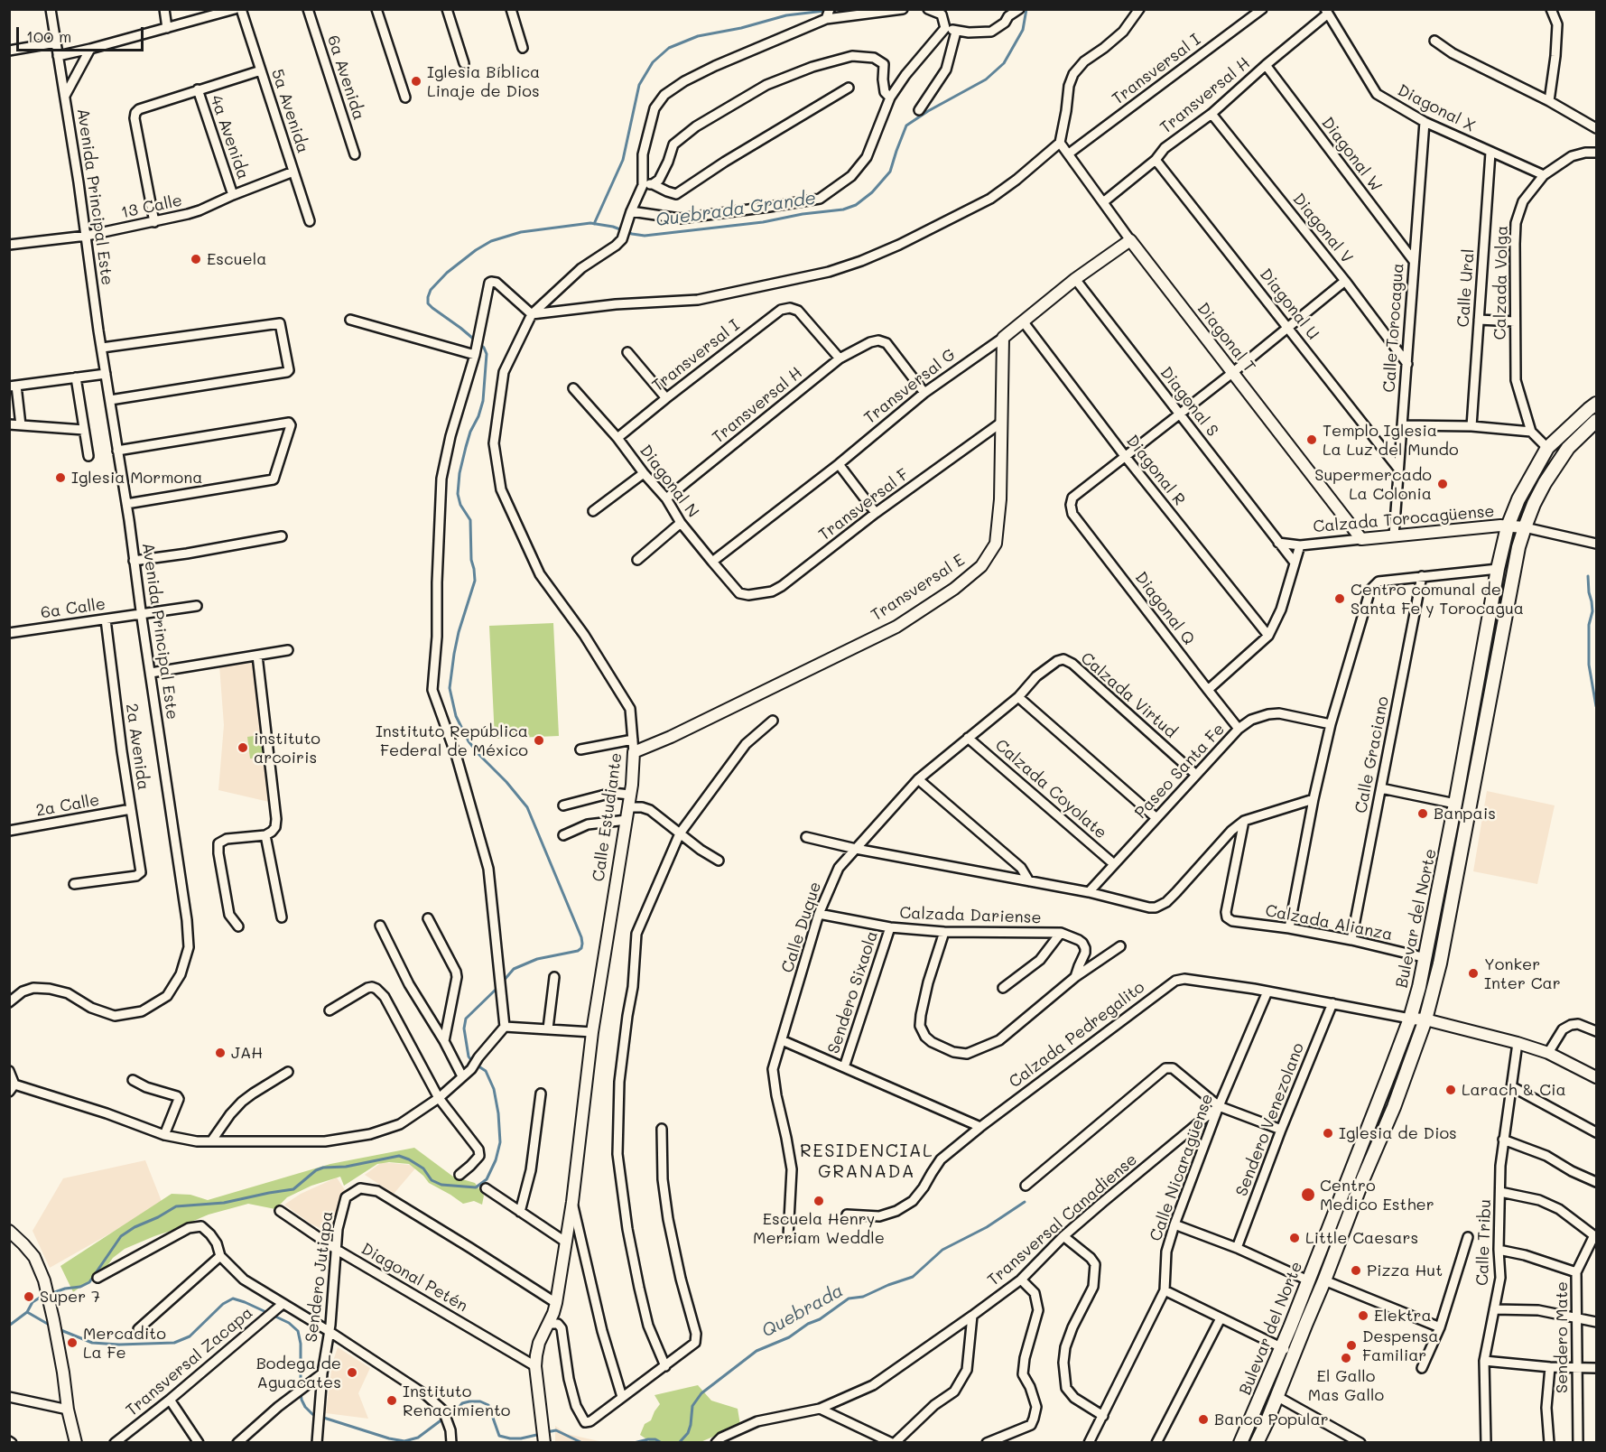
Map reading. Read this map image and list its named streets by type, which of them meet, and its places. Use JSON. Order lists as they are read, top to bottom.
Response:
{
  "streets": {
    "main road": ["Bulevar del Norte"],
    "street": [
      "Transversal I",
      "6a Avenida",
      "Transversal H",
      "Diagonal X",
      "5a Avenida",
      "4a Avenida",
      "Diagonal W",
      "Avenida Principal Este",
      "13 Calle",
      "Diagonal V",
      "Calzada Volga",
      "Calle Ural",
      "Diagonal U",
      "Calle Torocagua",
      "Diagonal T",
      "Transversal G",
      "Diagonal S",
      "Diagonal R",
      "Diagonal N",
      "Transversal F",
      "Calzada Torocagüense",
      "Transversal E",
      "6a Calle",
      "Diagonal Q",
      "Calzada Virtud",
      "2a Avenida",
      "Calle Graciano",
      "Paseo Santa Fe",
      "Calzada Coyolate",
      "2a Calle",
      "Calle Estudiante",
      "Calzada Dariense",
      "Calzada Alianza",
      "Calle Duque",
      "Sendero Sixaola",
      "Calzada Pedregalito",
      "Sendero Venezolano",
      "Calle Nicaragüense",
      "Transversal Canadiense",
      "Calle Tribu",
      "Sendero Jutiapa",
      "Diagonal Petén",
      "Sendero Mate",
      "Transversal Zacapa"
    ]
  },
  "crossings": [
    ["Transversal I", "Transversal H"],
    ["Transversal I", "Diagonal T"],
    ["Transversal I", "Diagonal N"],
    ["Transversal H", "Diagonal X"],
    ["Transversal H", "Diagonal W"],
    ["Transversal H", "Diagonal V"],
    ["Transversal H", "Diagonal U"],
    ["Transversal H", "Diagonal T"],
    ["Transversal H", "Transversal G"],
    ["Transversal H", "Diagonal N"],
    ["Diagonal X", "Calzada Volga"],
    ["Diagonal X", "Calle Ural"],
    ["Diagonal X", "Calle Torocagua"],
    ["5a Avenida", "13 Calle"],
    ["4a Avenida", "13 Calle"],
    ["Diagonal W", "Calle Torocagua"],
    ["Avenida Principal Este", "13 Calle"],
    ["Avenida Principal Este", "6a Calle"],
    ["Diagonal V", "Calle Torocagua"],
    ["Calzada Volga", "Bulevar del Norte"],
    ["Diagonal U", "Calle Torocagua"],
    ["Calle Torocagua", "Calzada Torocagüense"],
    ["Diagonal T", "Transversal G"],
    ["Diagonal T", "Calzada Torocagüense"],
    ["Transversal G", "Diagonal S"],
    ["Transversal G", "Diagonal R"],
    ["Transversal G", "Diagonal N"],
    ["Transversal G", "Transversal E"],
    ["Diagonal S", "Calzada Torocagüense"],
    ["Diagonal R", "Calzada Torocagüense"],
    ["Diagonal R", "Diagonal Q"],
    ["Diagonal N", "Transversal F"],
    ["Transversal F", "Transversal E"],
    ["Calzada Torocagüense", "Diagonal Q"],
    ["Calzada Torocagüense", "Bulevar del Norte"],
    ["Transversal E", "Calle Estudiante"],
    ["6a Calle", "2a Avenida"],
    ["Diagonal Q", "Paseo Santa Fe"],
    ["Calzada Virtud", "Paseo Santa Fe"],
    ["Calzada Virtud", "Calle Duque"],
    ["2a Avenida", "2a Calle"],
    ["Calle Graciano", "Calzada Alianza"],
    ["Paseo Santa Fe", "Calzada Coyolate"],
    ["Calzada Coyolate", "Calle Duque"],
    ["Calle Estudiante", "Sendero Jutiapa"],
    ["Calle Estudiante", "Diagonal Petén"],
    ["Calzada Dariense", "Calle Duque"],
    ["Calzada Dariense", "Sendero Sixaola"],
    ["Bulevar del Norte", "Calzada Alianza"],
    ["Bulevar del Norte", "Calzada Pedregalito"],
    ["Calzada Pedregalito", "Sendero Venezolano"],
    ["Calzada Pedregalito", "Calle Nicaragüense"],
    ["Calle Nicaragüense", "Transversal Canadiense"],
    ["Sendero Jutiapa", "Diagonal Petén"]
  ],
  "districts": ["RESIDENCIAL GRANADA"],
  "water": ["Quebrada Grande", "Quebrada"],
  "places": [
    "Iglesia Bíblica Linaje de Dios",
    "Escuela",
    "Templo Iglesia La Luz del Mundo",
    "Iglesia Mormona",
    "Supermercado La Colonia",
    "Centro comunal de Santa Fe y Torocagua",
    "Instituto República Federal de México",
    "instituto arcoiris",
    "Banpais",
    "Yonker Inter Car",
    "JAH",
    "Larach & Cia",
    "Iglesia de Dios",
    "Centro Medico Esther",
    "Escuela Henry Merriam Weddle",
    "Little Caesars",
    "Pizza Hut",
    "Super 7",
    "Elektra",
    "Mercadito La Fe",
    "Despensa Familiar",
    "El Gallo Mas Gallo",
    "Bodega de Aguacates",
    "Instituto Renacimiento",
    "Banco Popular"
  ],
  "scale_bar": "100 m"
}
